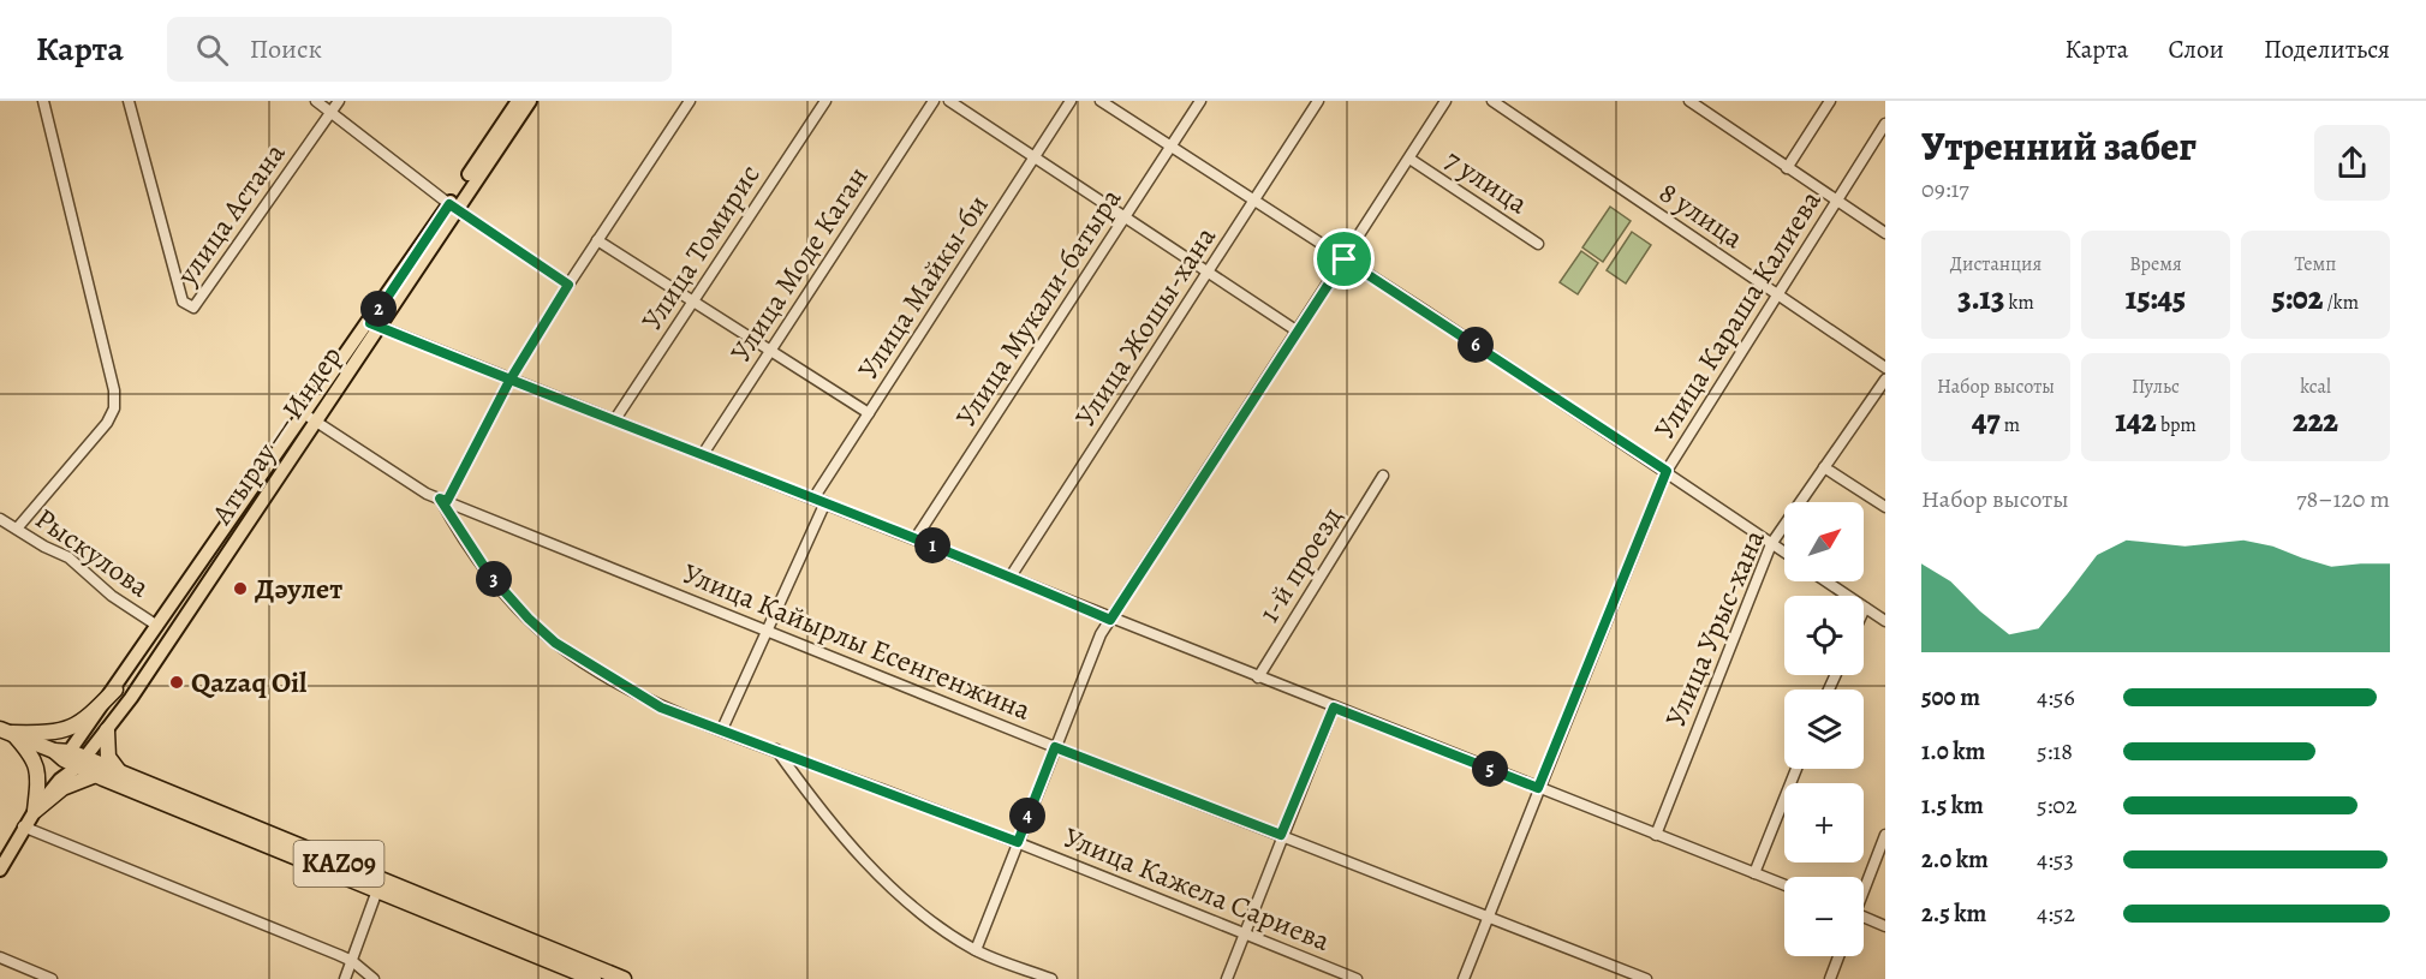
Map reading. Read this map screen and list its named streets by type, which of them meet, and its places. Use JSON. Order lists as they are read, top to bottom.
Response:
{
  "streets": {
    "highway": ["KAZ09"],
    "main road": ["Атырау — Индер"],
    "street": [
      "7 улица",
      "улица Астана",
      "8 улица",
      "Улица Томирис",
      "Улица Моде Каган",
      "Улица Майкы-би",
      "Улица Мукали-батыра",
      "Улица Караша Калиева",
      "Улица Жошы-хана",
      "Рыскулова",
      "1-й проезд",
      "Улица Урыс-хана",
      "Улица Кайырлы Есенгенжина",
      "Улица Кажела Сариева"
    ]
  },
  "crossings": [
    ["8 улица", "Улица Караша Калиева"],
    ["Улица Караша Калиева", "Улица Кайырлы Есенгенжина"],
    ["Атырау — Индер", "Рыскулова"],
    ["Атырау — Индер", "Улица Кайырлы Есенгенжина"],
    ["Атырау — Индер", "KAZ09"],
    ["Улица Кайырлы Есенгенжина", "Улица Кажела Сариева"]
  ],
  "places": ["Дәулет", "Qazaq Oil"],
  "north": "top right",
  "page": {
    "header": "Карта",
    "search": "Поиск",
    "nav": ["Карта", "Слои", "Поделиться"],
    "heading": ["Утренний забег", "09:17"],
    "stats": [
      ["Дистанция", "3.13 km"],
      ["Время", "15:45"],
      ["Темп", "5:02 /km"],
      ["Набор высоты", "47 m"],
      ["Пульс", "142 bpm"],
      ["kcal", "222"]
    ],
    "pins": [
      "2",
      "6",
      "1",
      "3",
      "5",
      "4"
    ],
    "chart": ["Набор высоты", "78–120 m"],
    "map_buttons": ["+", "−"],
    "list": [
      {
        "name": "500 m",
        "note": "4:56"
      },
      {
        "name": "1.0 km",
        "note": "5:18"
      },
      {
        "name": "1.5 km",
        "note": "5:02"
      },
      {
        "name": "2.0 km",
        "note": "4:53"
      },
      {
        "name": "2.5 km",
        "note": "4:52"
      }
    ]
  }
}
